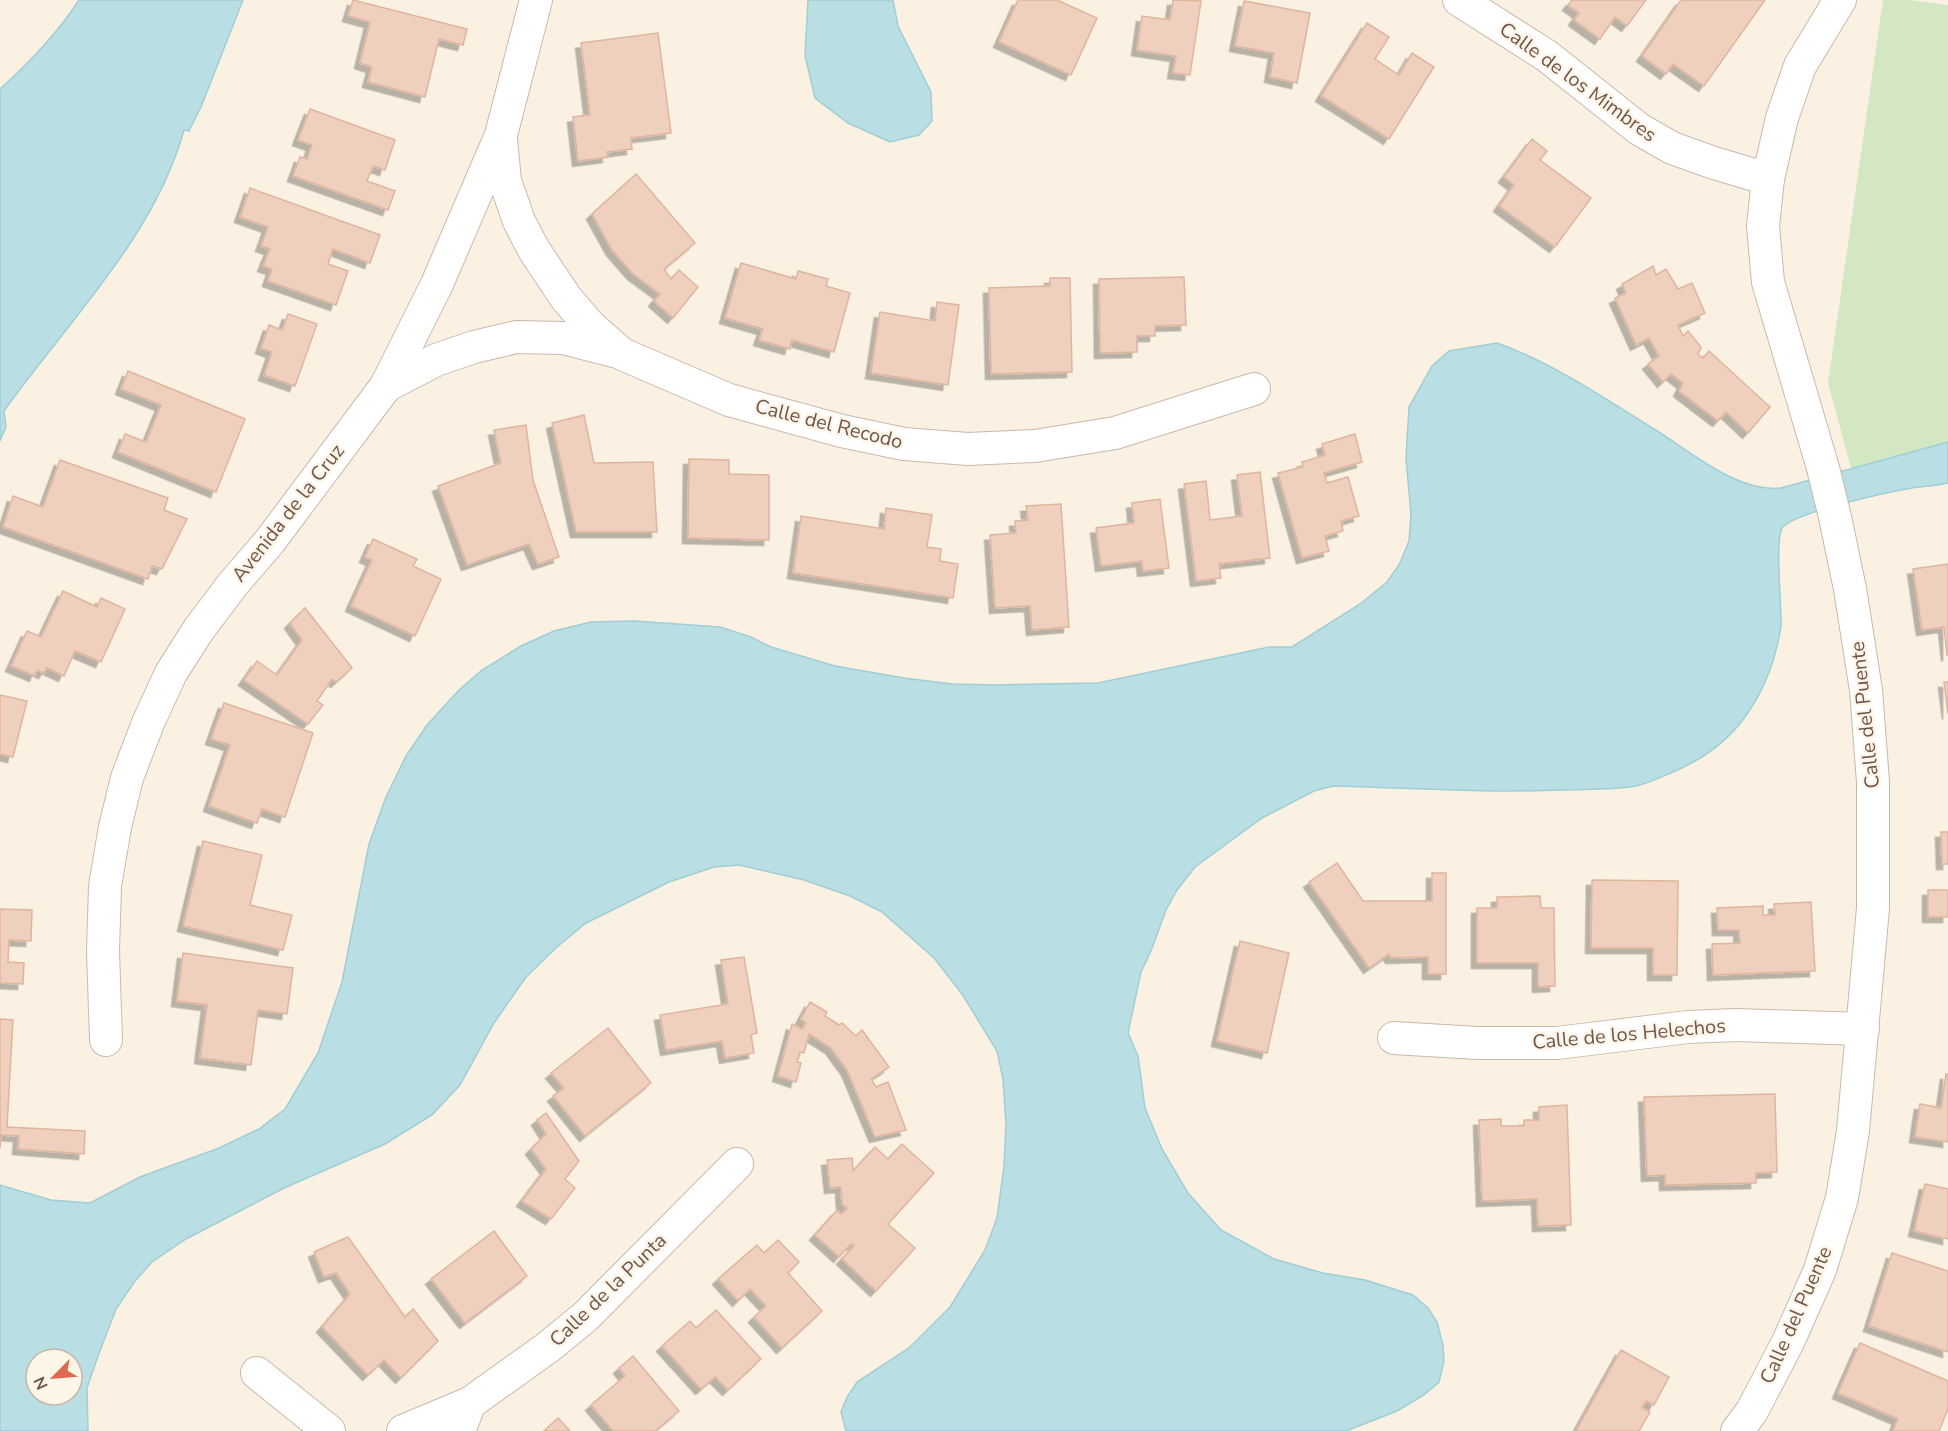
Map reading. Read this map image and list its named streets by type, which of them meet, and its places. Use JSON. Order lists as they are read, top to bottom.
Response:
{
  "streets": {
    "street": [
      "Calle de los Mimbres",
      "Calle del Recodo",
      "Avenida de la Cruz",
      "Calle del Puente",
      "Calle de los Helechos",
      "Calle de la Punta"
    ]
  },
  "crossings": [
    ["Calle de los Mimbres", "Calle del Puente"],
    ["Calle del Recodo", "Avenida de la Cruz"],
    ["Calle del Puente", "Calle de los Helechos"]
  ],
  "north": "bottom left"
}
